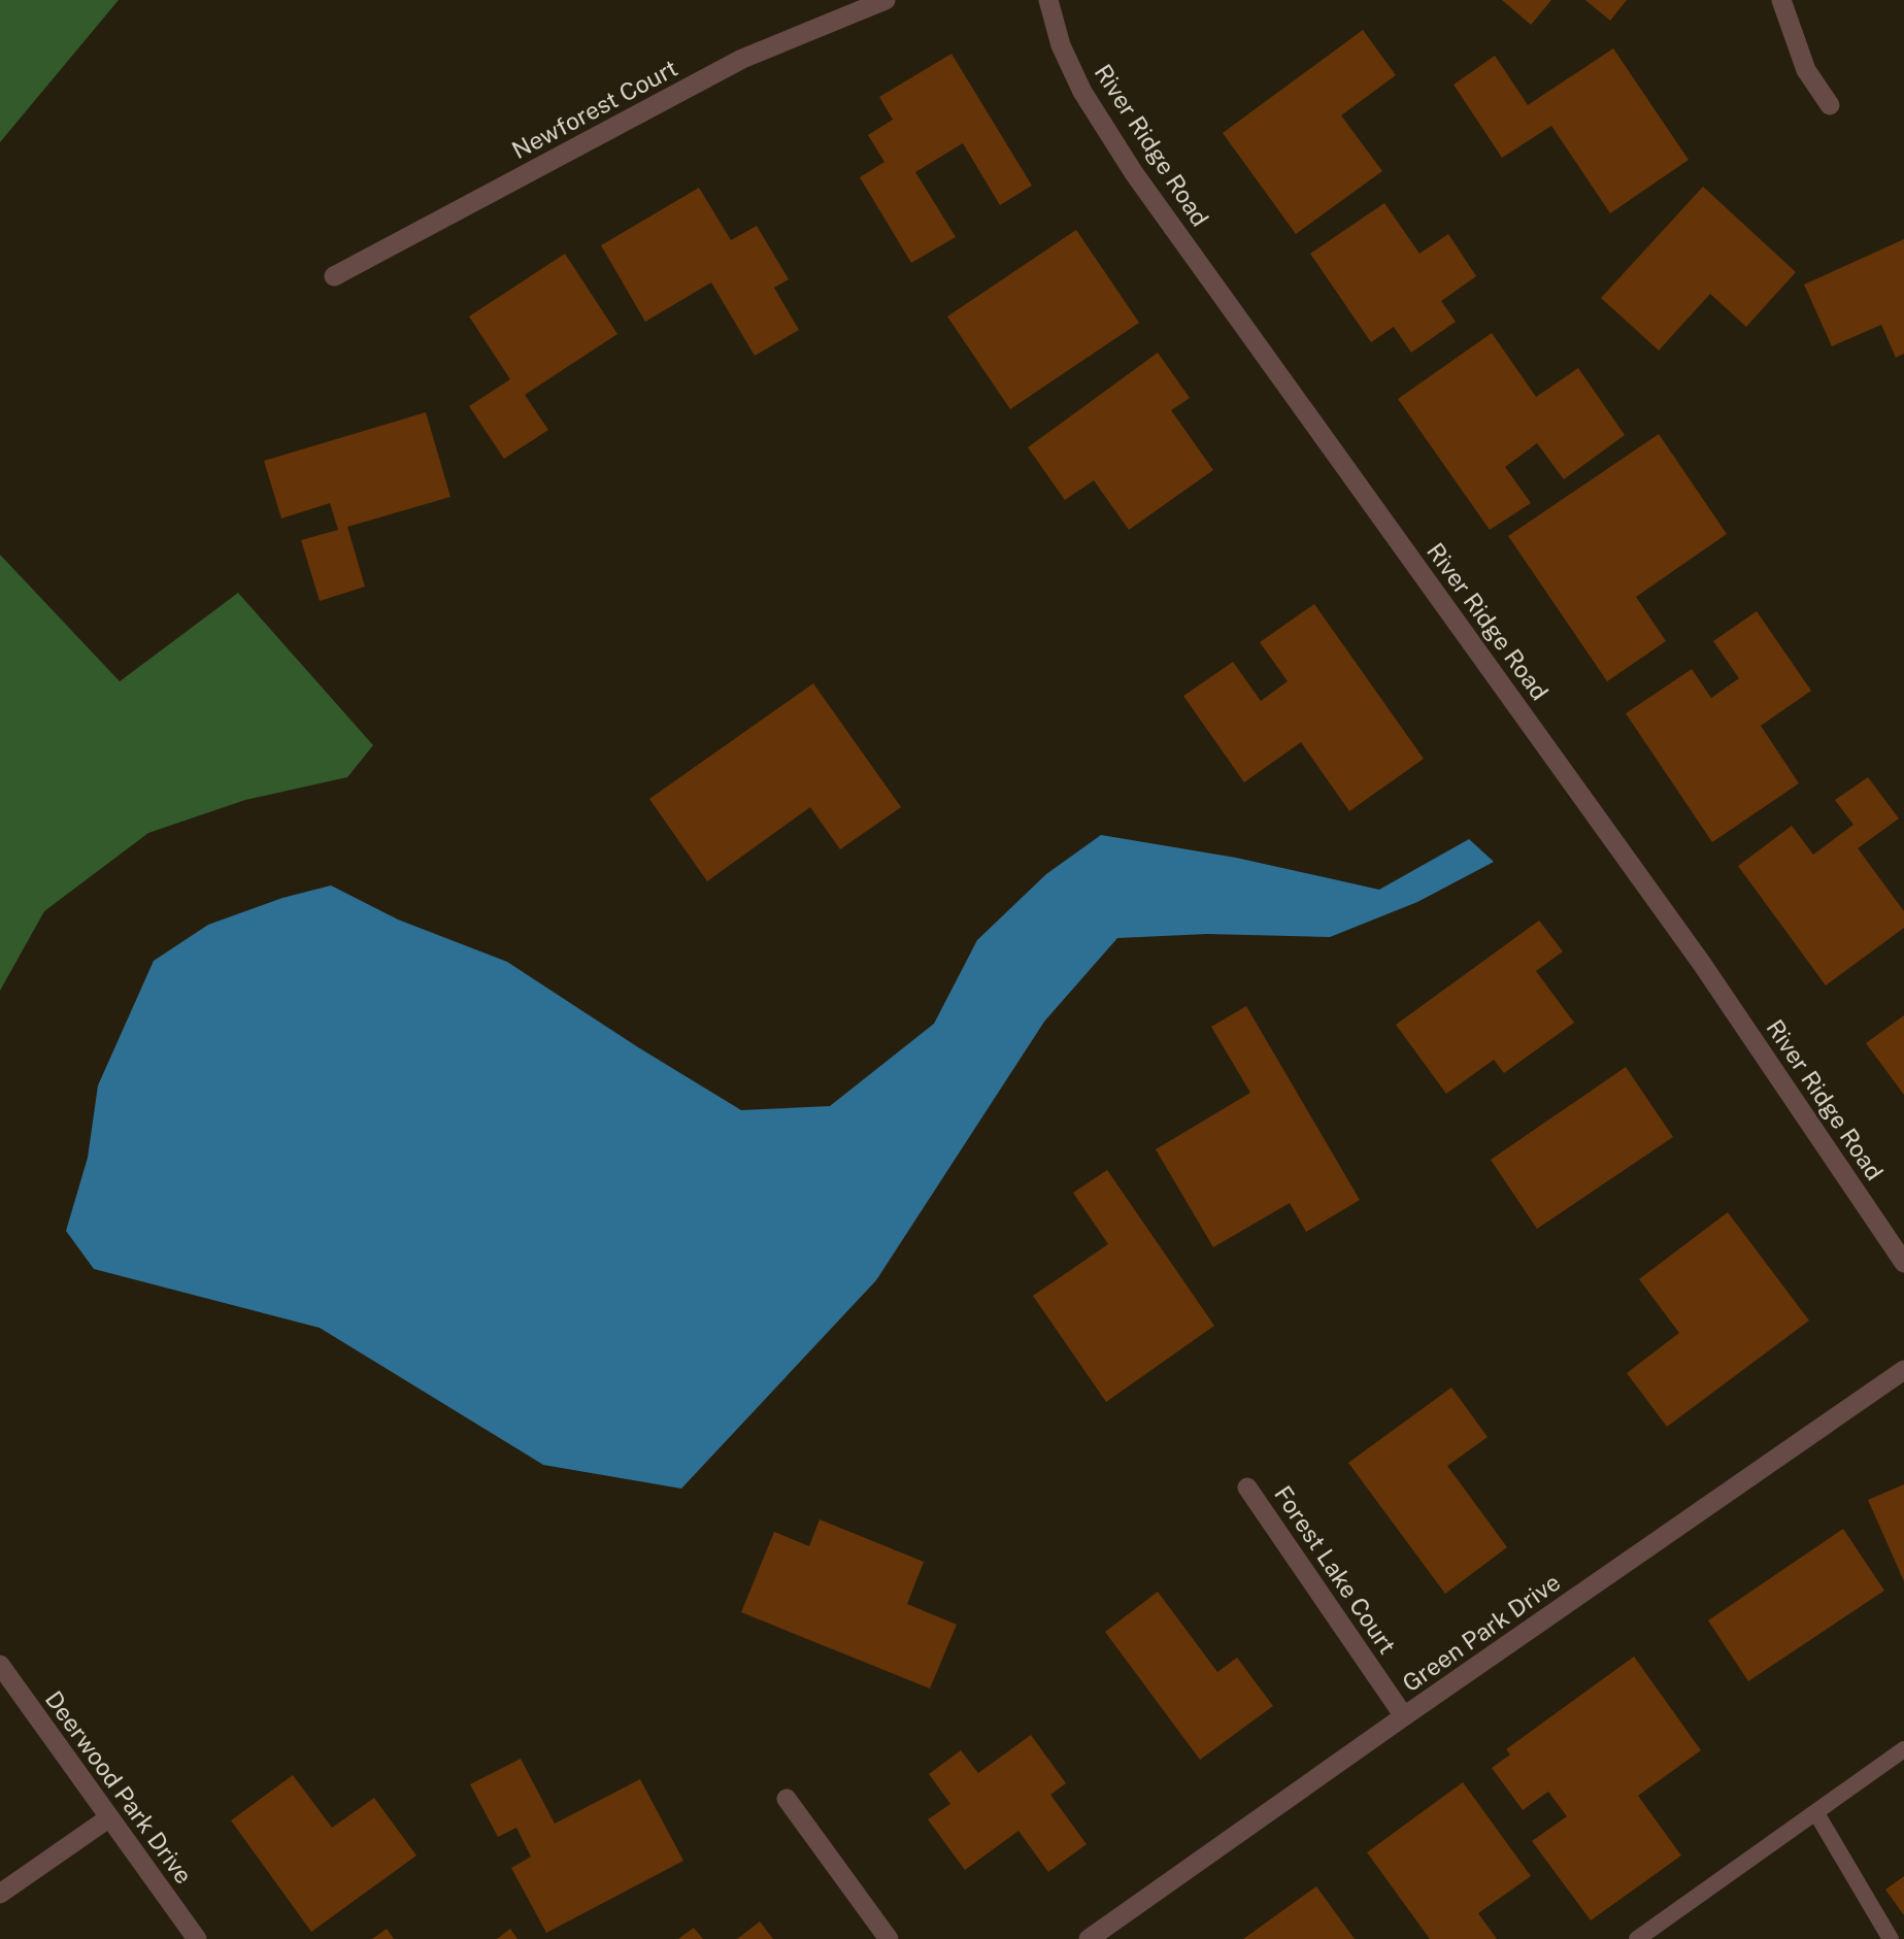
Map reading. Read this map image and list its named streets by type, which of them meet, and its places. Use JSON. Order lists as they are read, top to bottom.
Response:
{
  "streets": {
    "street": [
      "Newforest Court",
      "River Ridge Road",
      "Forest Lake Court",
      "Green Park Drive",
      "Deerwood Park Drive"
    ]
  },
  "crossings": [
    ["Forest Lake Court", "Green Park Drive"]
  ]
}
